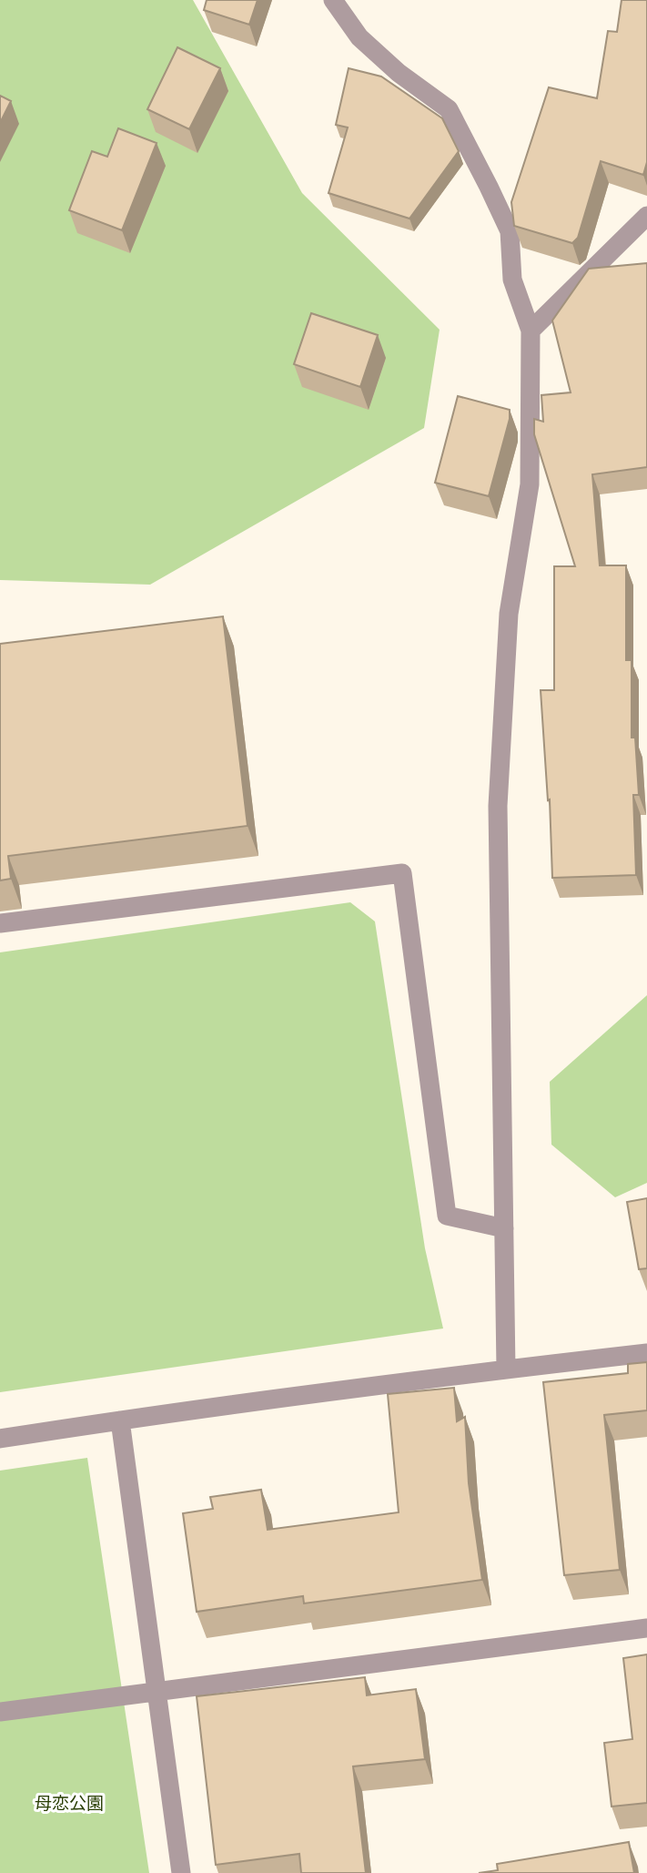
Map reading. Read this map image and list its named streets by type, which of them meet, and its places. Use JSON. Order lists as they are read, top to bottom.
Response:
{
  "parks": ["母恋公園"]
}
